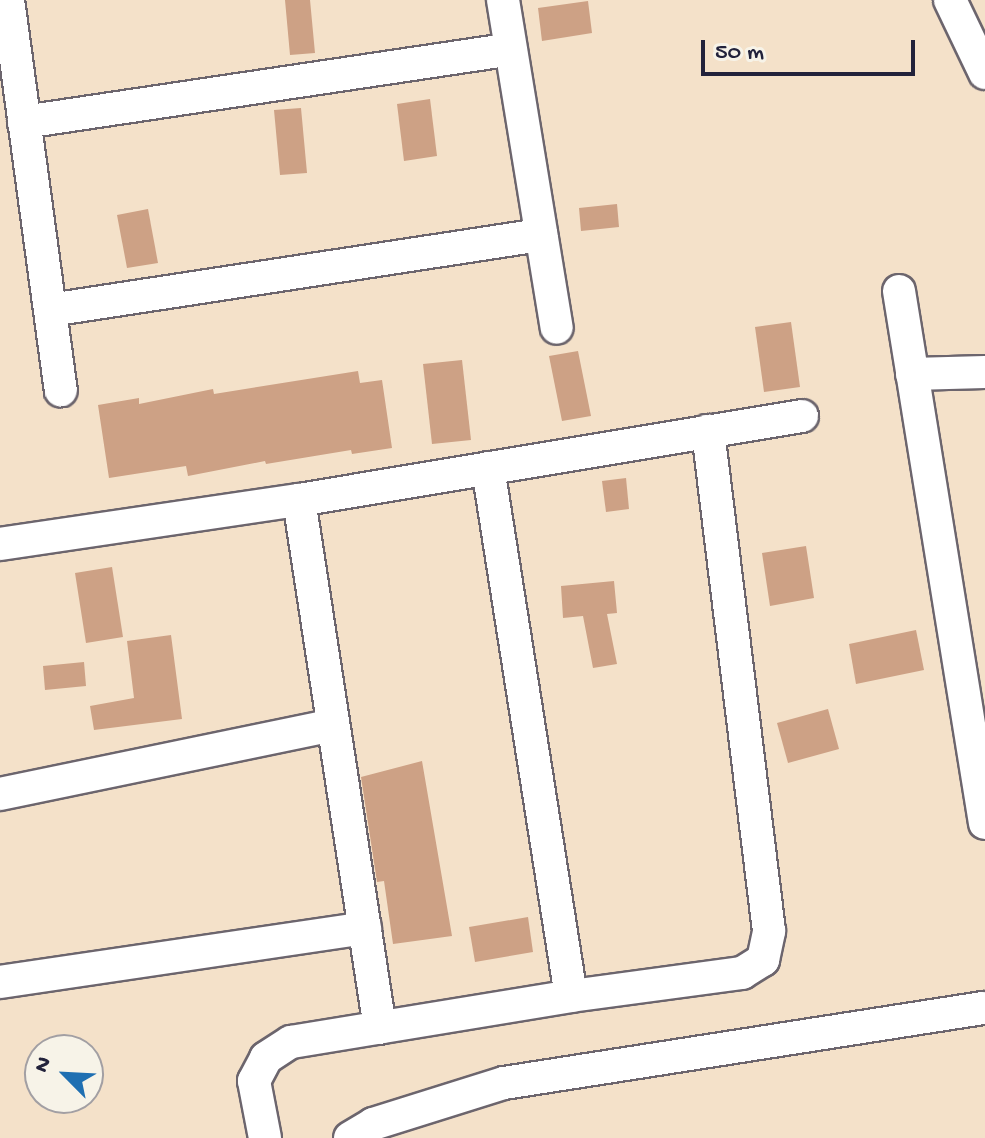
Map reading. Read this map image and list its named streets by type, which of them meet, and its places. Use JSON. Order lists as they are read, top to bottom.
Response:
{
  "scale_bar": "50 m",
  "north": "top left"
}
